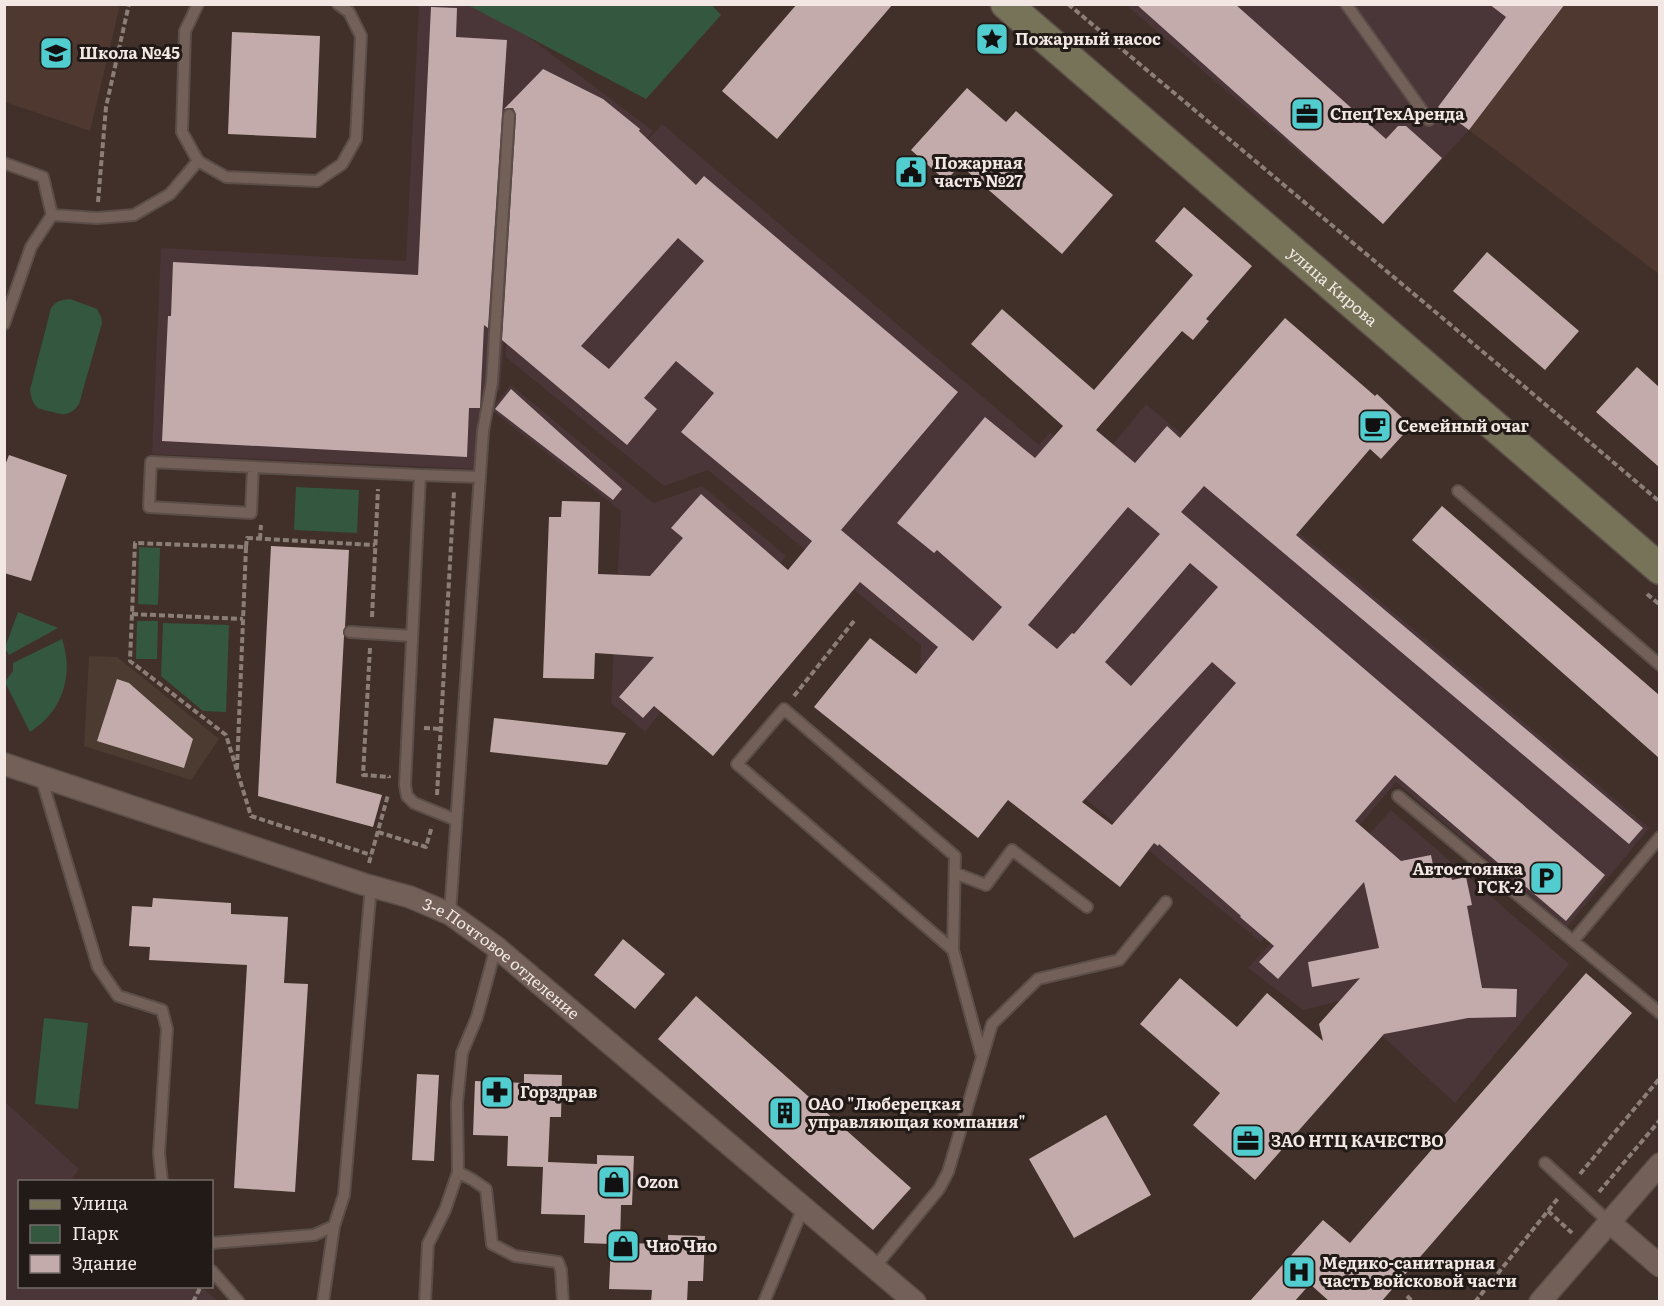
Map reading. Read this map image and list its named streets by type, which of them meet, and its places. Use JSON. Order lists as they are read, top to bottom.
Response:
{
  "streets": {
    "main road": ["улица Кирова"],
    "street": ["3-е Почтовое отделение"]
  },
  "places": {
    "place": ["Пожарный насос"],
    "school or university": ["Школа №45"],
    "office": ["СпецТехАренда", "ЗАО НТЦ КАЧЕСТВО"],
    "public building": ["Пожарная часть №27"],
    "cafe": ["Семейный очаг"],
    "parking": ["Автостоянка ГСК-2"],
    "pharmacy": ["Горздрав"],
    "building": ["ОАО \"Люберецкая управляющая компания\""],
    "shop": ["Ozon", "Чио Чио"],
    "hospital": ["Медико-санитарная часть войсковой части"]
  },
  "legend": ["Улица", "Парк", "Здание"]
}
